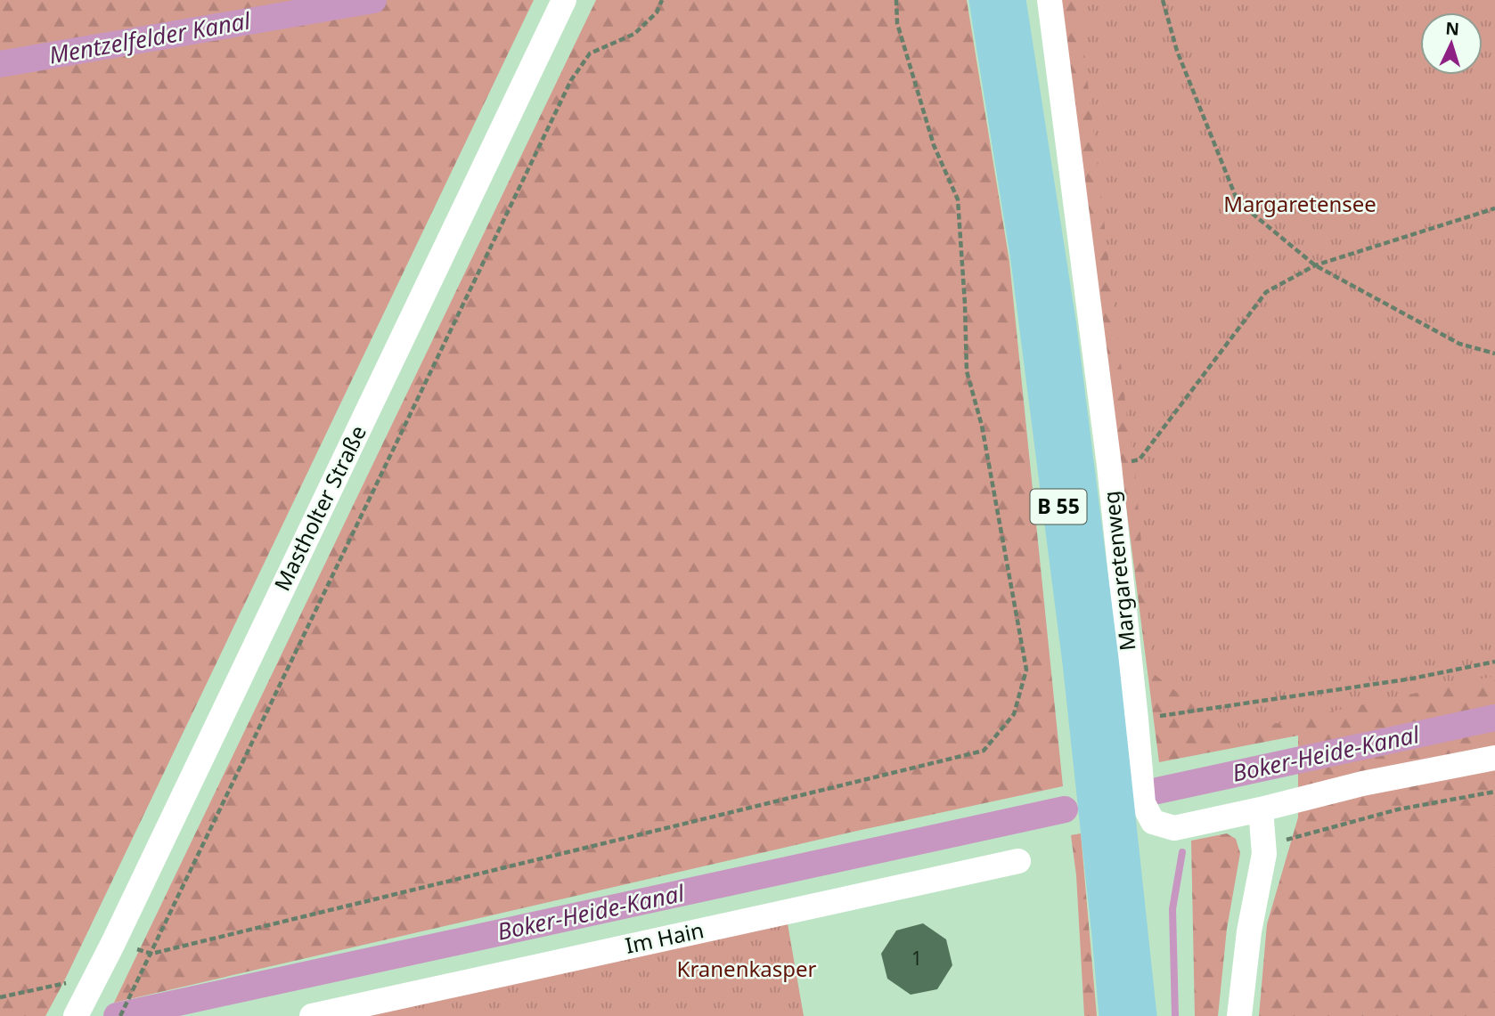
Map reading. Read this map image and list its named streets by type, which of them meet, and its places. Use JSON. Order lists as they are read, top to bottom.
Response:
{
  "streets": {
    "main road": ["B 55"],
    "street": ["Mastholter Straße", "Margaretenweg", "Im Hain"]
  },
  "water": ["Mentzelfelder Kanal", "Boker-Heide-Kanal"],
  "parks": ["Margaretensee", "Kranenkasper"],
  "house_numbers": ["1"],
  "north": "top"
}
